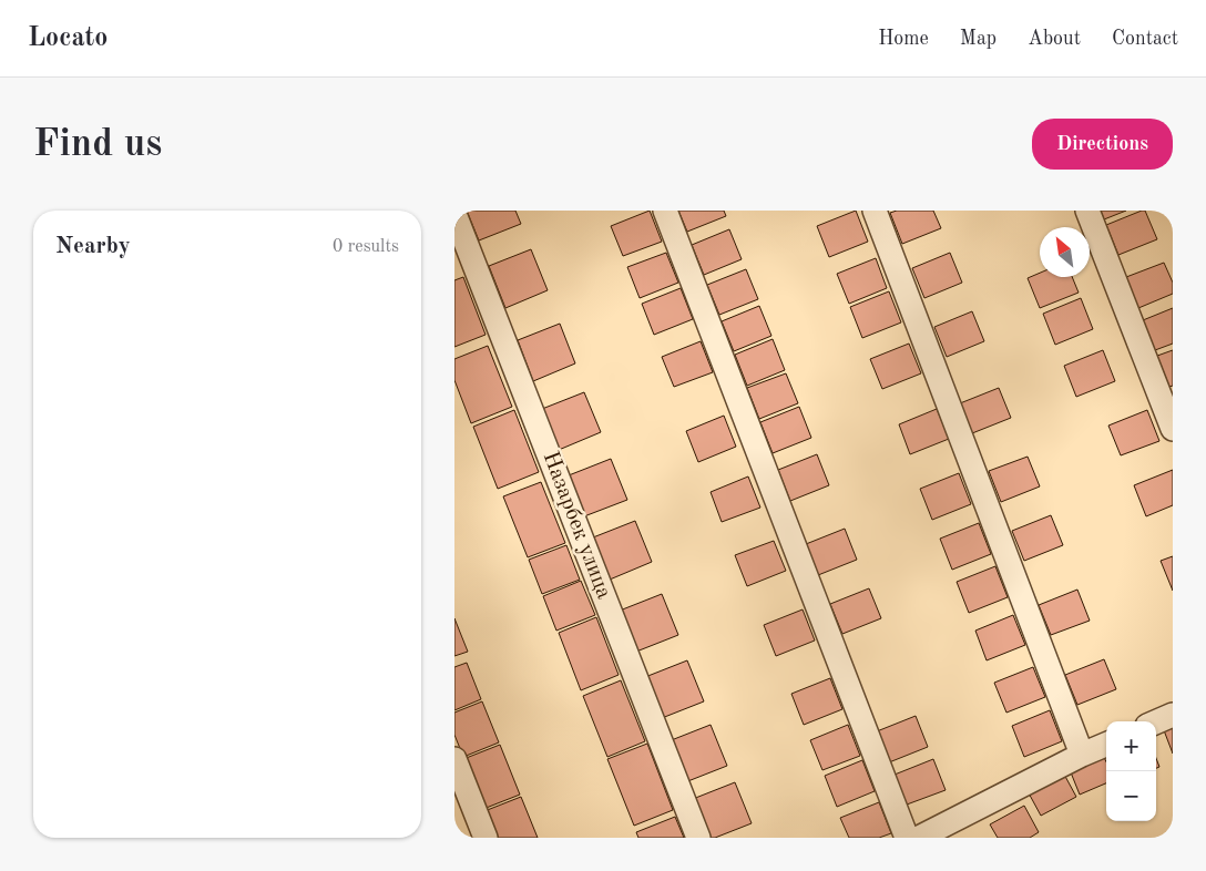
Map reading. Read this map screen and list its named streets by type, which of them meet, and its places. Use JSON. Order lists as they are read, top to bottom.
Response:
{
  "streets": {
    "street": ["Назарбек улица"]
  },
  "north": "top left",
  "page": {
    "header": "Locato",
    "nav": [
      "Home",
      "Map",
      "About",
      "Contact"
    ],
    "buttons": "Directions",
    "title": "Find us",
    "heading": ["Nearby", "0 results"],
    "map_buttons": ["+", "−"]
  }
}
